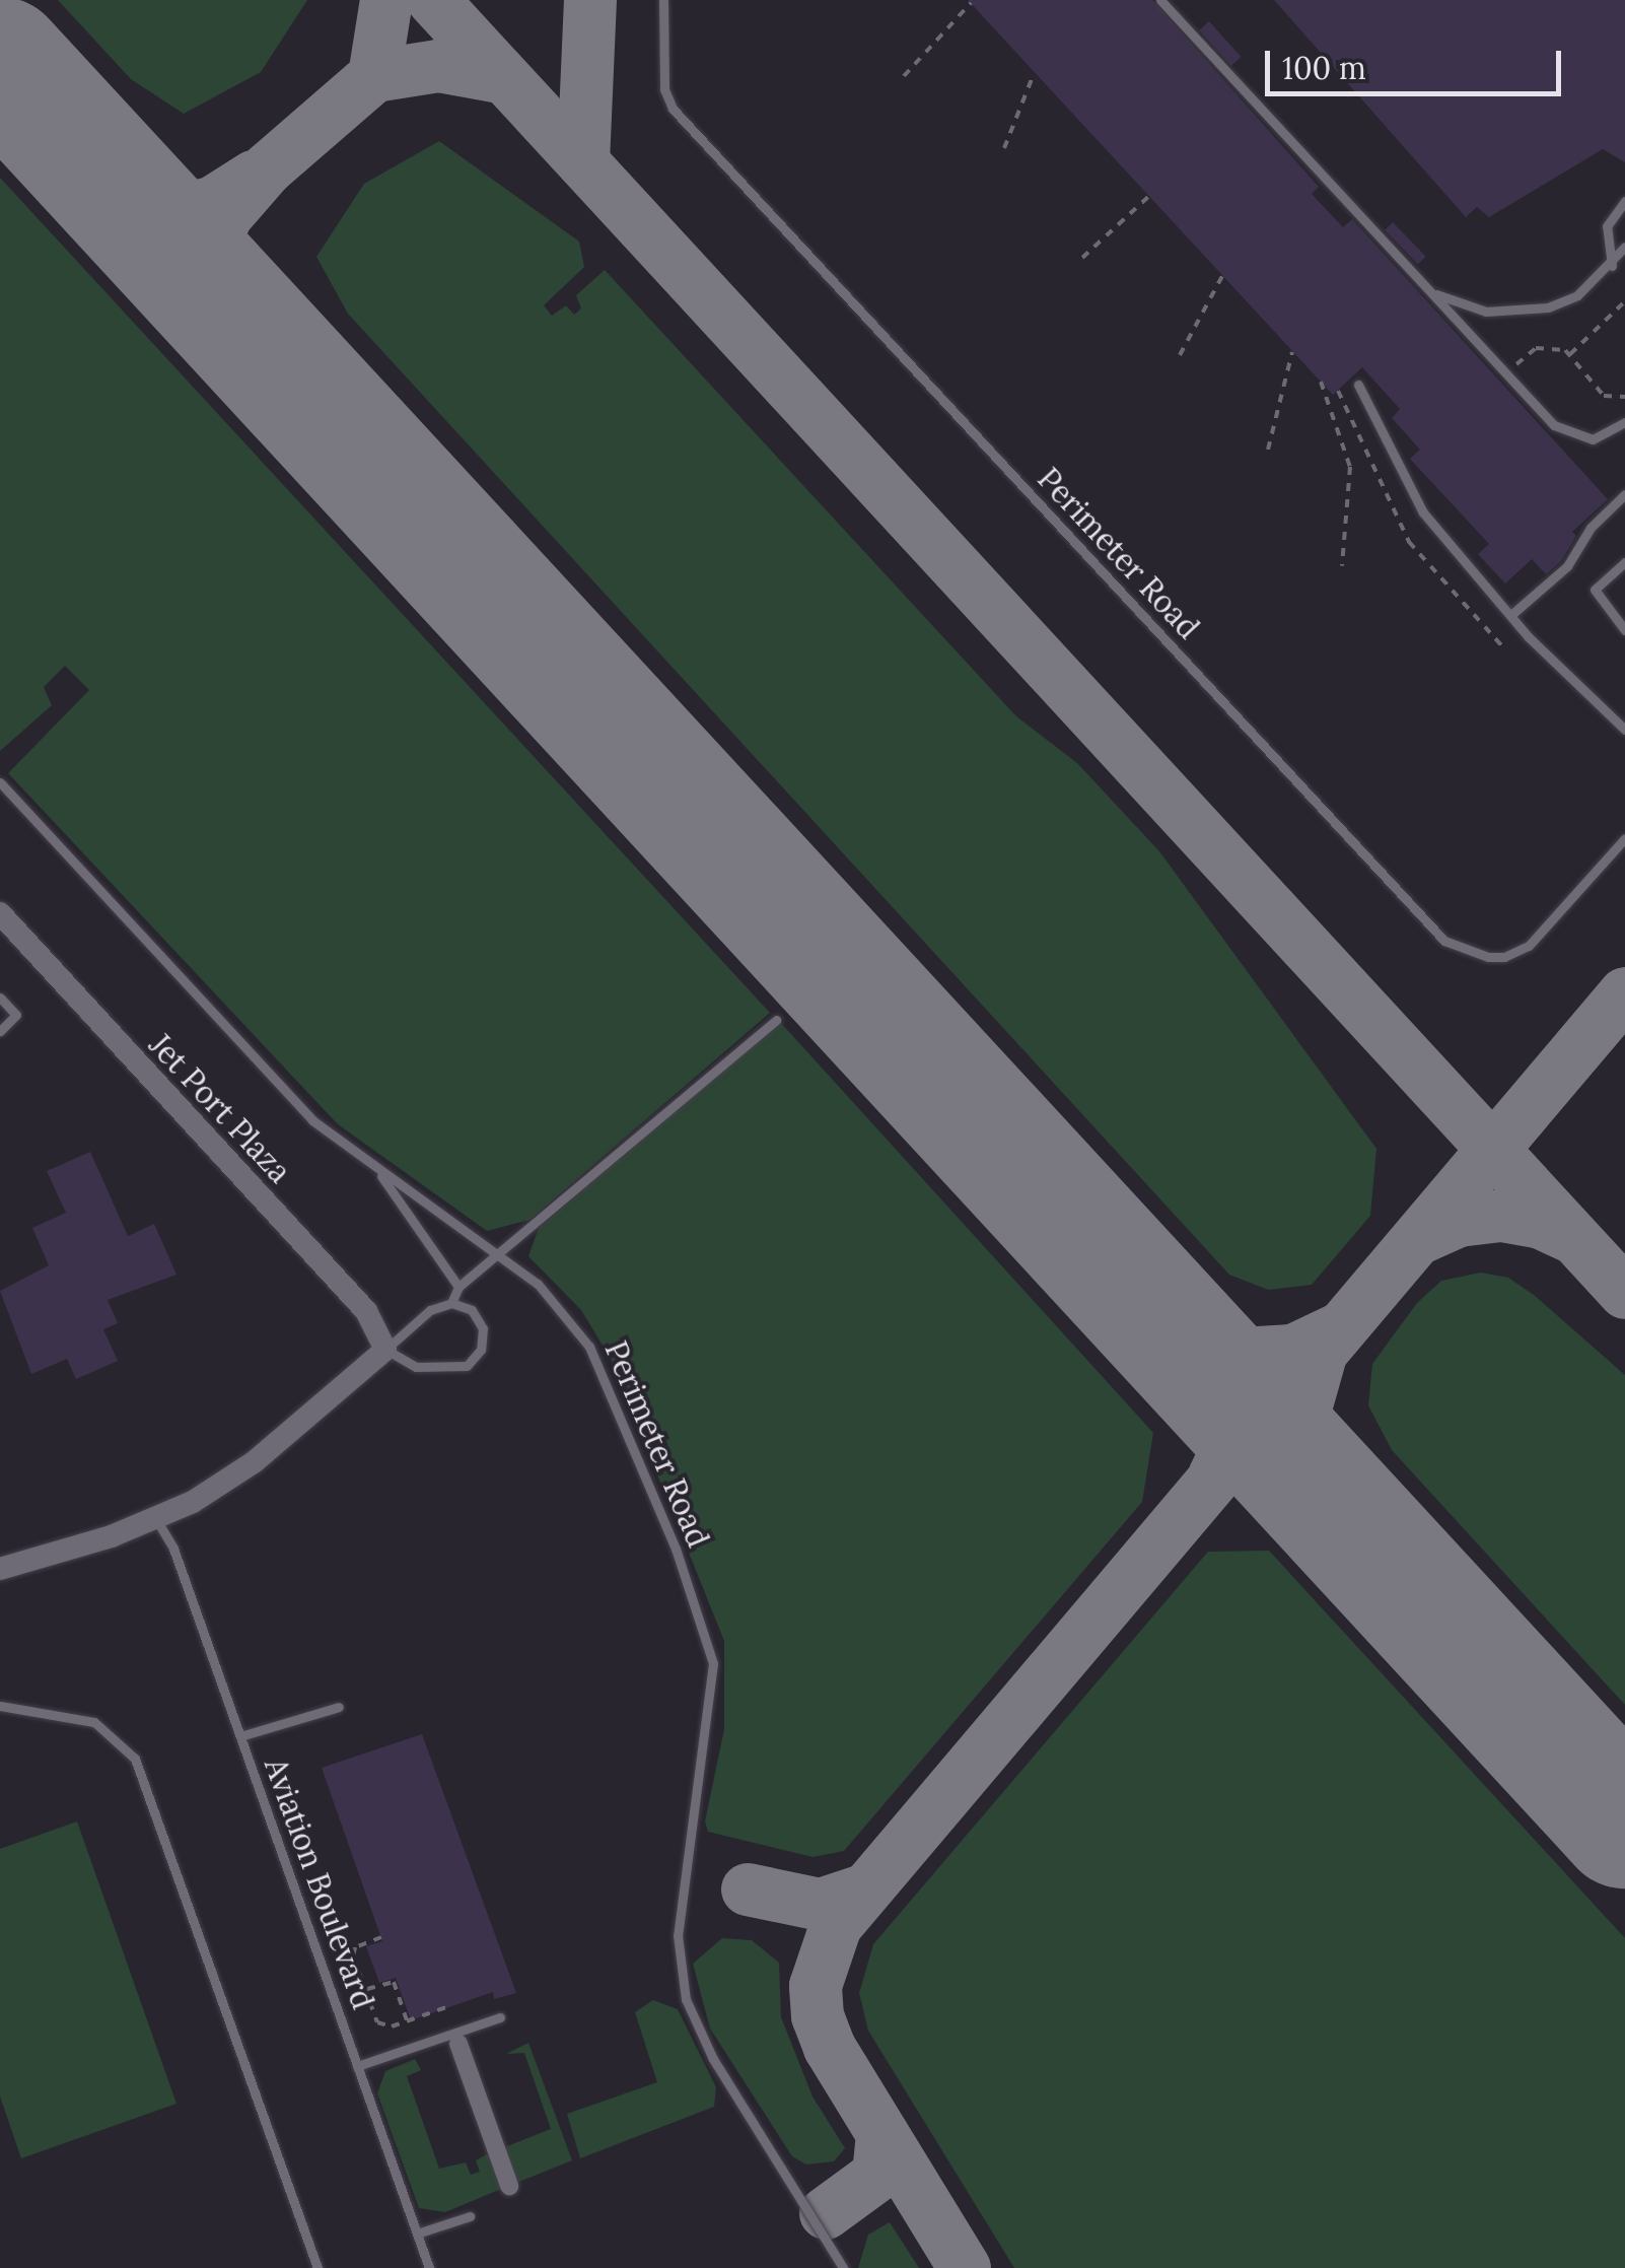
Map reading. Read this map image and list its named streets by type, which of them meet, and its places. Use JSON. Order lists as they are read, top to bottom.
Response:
{
  "streets": {
    "street": ["Jet Port Plaza"],
    "lane": ["Perimeter Road", "Aviation Boulevard"]
  },
  "scale_bar": "100 m"
}
